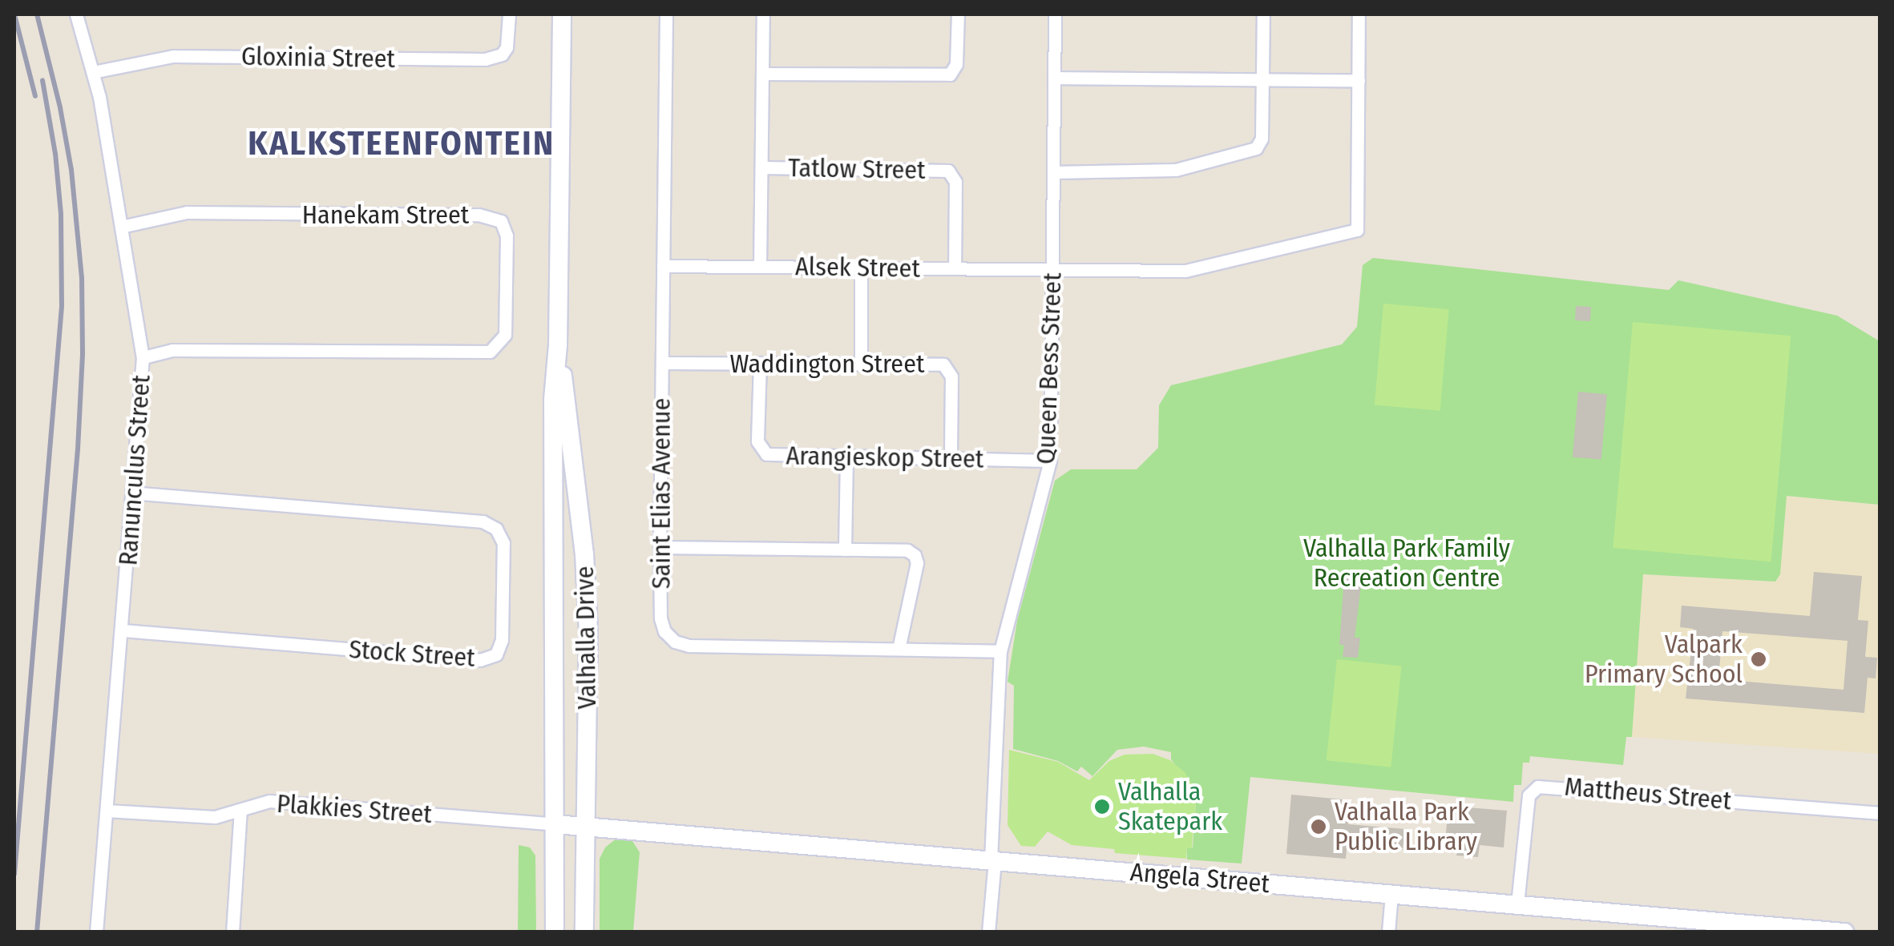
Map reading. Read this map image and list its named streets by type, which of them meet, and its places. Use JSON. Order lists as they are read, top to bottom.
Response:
{
  "streets": {
    "main road": ["Valhalla Drive", "Angela Street"],
    "street": [
      "Gloxinia Street",
      "Tatlow Street",
      "Hanekam Street",
      "Alsek Street",
      "Waddington Street",
      "Queen Bess Street",
      "Arangieskop Street",
      "Ranunculus Street",
      "Saint Elias Avenue",
      "Stock Street",
      "Mattheus Street",
      "Plakkies Street"
    ]
  },
  "crossings": [
    ["Gloxinia Street", "Ranunculus Street"],
    ["Tatlow Street", "Alsek Street"],
    ["Hanekam Street", "Ranunculus Street"],
    ["Alsek Street", "Queen Bess Street"],
    ["Alsek Street", "Saint Elias Avenue"],
    ["Waddington Street", "Arangieskop Street"],
    ["Waddington Street", "Saint Elias Avenue"],
    ["Queen Bess Street", "Arangieskop Street"],
    ["Queen Bess Street", "Saint Elias Avenue"],
    ["Queen Bess Street", "Angela Street"],
    ["Ranunculus Street", "Stock Street"],
    ["Ranunculus Street", "Plakkies Street"],
    ["Valhalla Drive", "Plakkies Street"],
    ["Valhalla Drive", "Angela Street"],
    ["Mattheus Street", "Angela Street"],
    ["Plakkies Street", "Angela Street"]
  ],
  "districts": ["KALKSTEENFONTEIN"],
  "parks": ["Valhalla Park Family Recreation Centre"],
  "places": ["Valpark Primary School", "Valhalla Skatepark", "Valhalla Park Public Library"]
}
